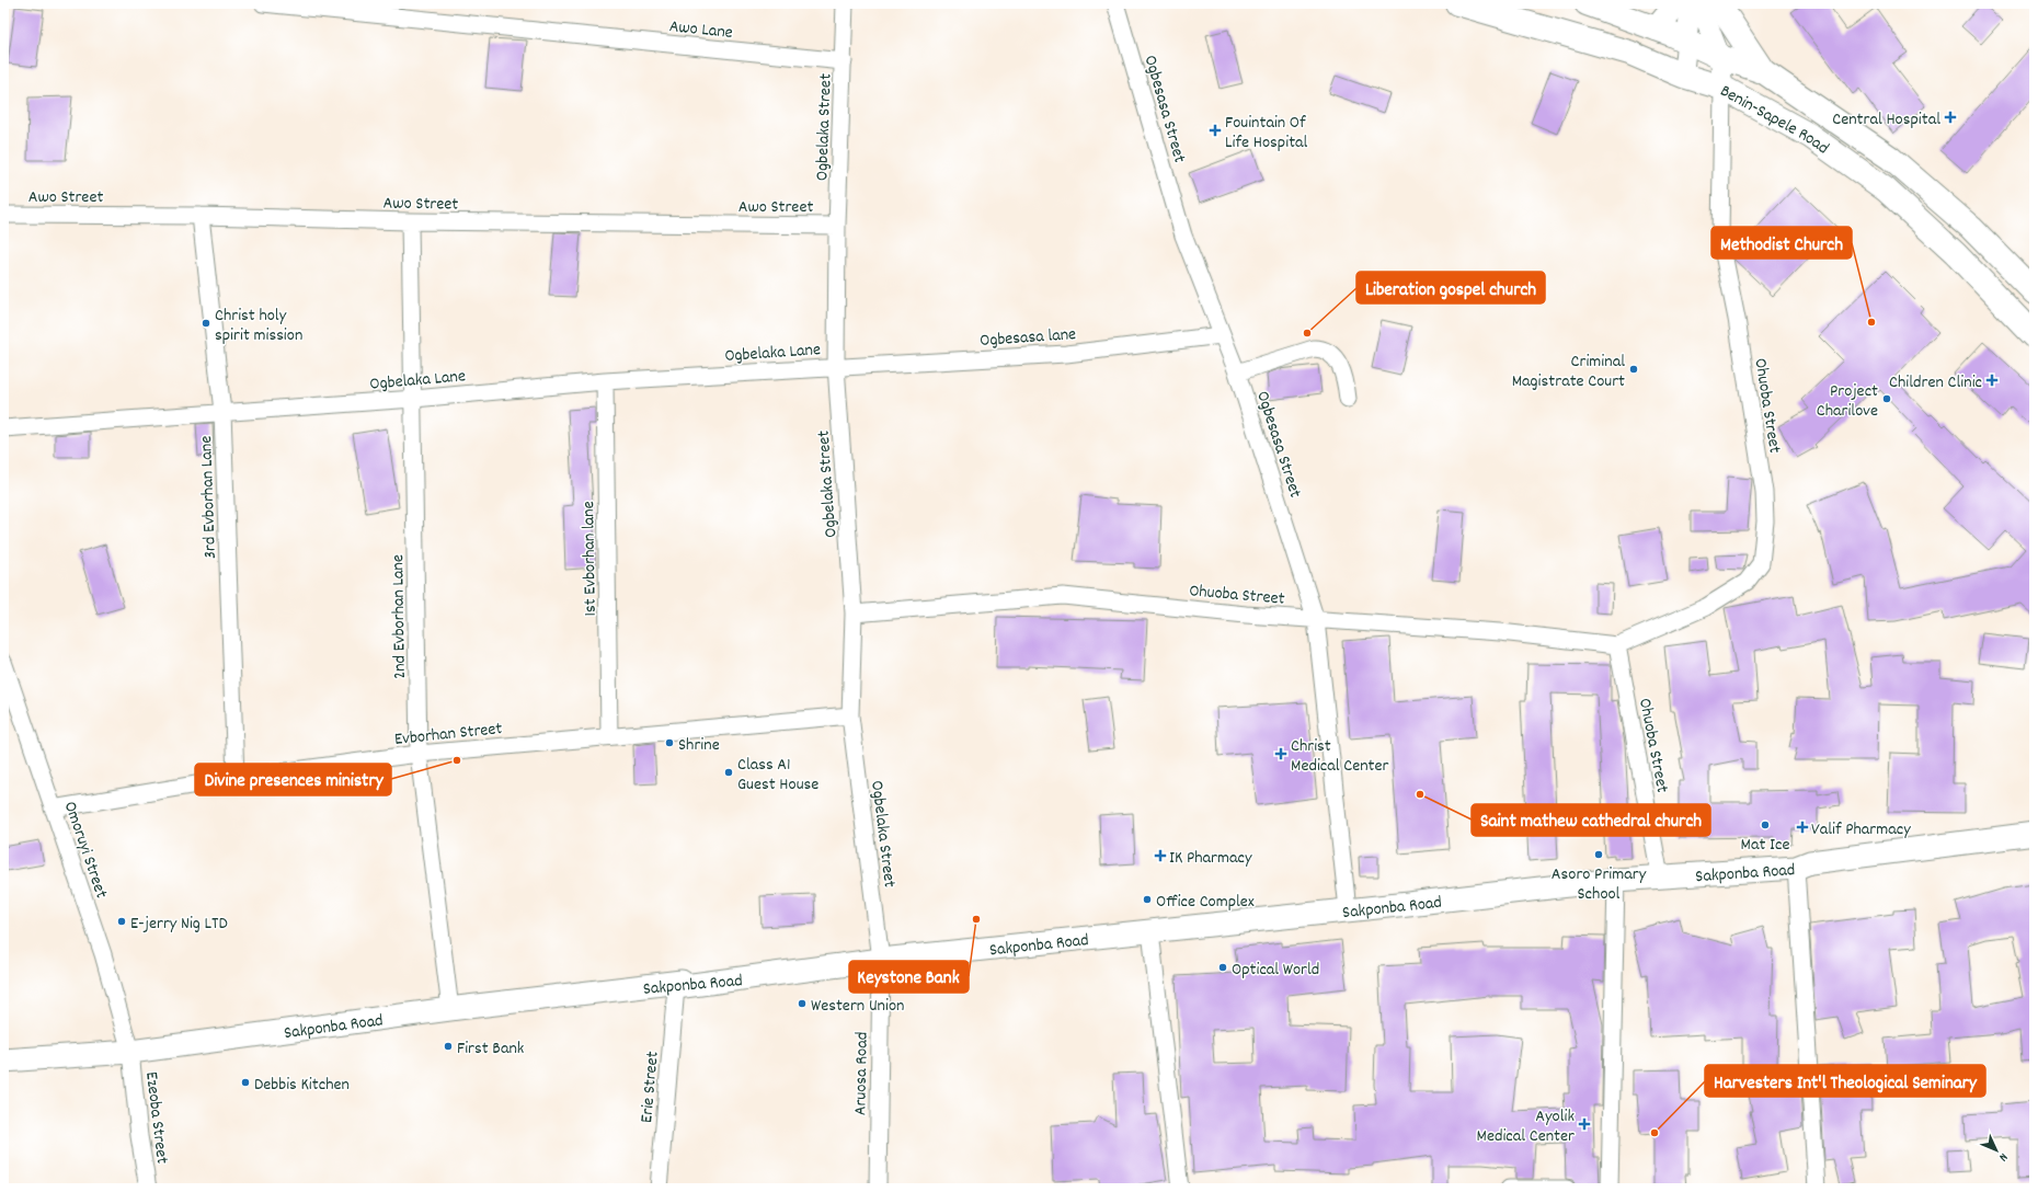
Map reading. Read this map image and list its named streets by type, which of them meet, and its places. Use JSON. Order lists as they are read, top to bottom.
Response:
{
  "streets": {
    "highway": ["Benin-Sapele Road"],
    "main road": ["Sakponba Road"],
    "street": [
      "Awo Lane",
      "Ogbesasa Street",
      "Ogbelaka Street",
      "Awo Street",
      "Ogbesasa lane",
      "Ogbelaka Lane",
      "Ohuoba Street",
      "3rd Evborhan Lane",
      "1st Evborhan lane",
      "2nd Evborhan Lane",
      "Evborhan Street",
      "Omoruyi Street",
      "Aruosa Road",
      "Erie Street",
      "Ezeoba Street"
    ]
  },
  "crossings": [
    ["Awo Lane", "Ogbelaka Street"],
    ["Ogbesasa Street", "Ogbesasa lane"],
    ["Ogbesasa Street", "Ohuoba Street"],
    ["Ogbesasa Street", "Sakponba Road"],
    ["Benin-Sapele Road", "Ohuoba Street"],
    ["Ogbelaka Street", "Awo Street"],
    ["Ogbelaka Street", "Ogbesasa lane"],
    ["Ogbelaka Street", "Ogbelaka Lane"],
    ["Ogbelaka Street", "Ohuoba Street"],
    ["Ogbelaka Street", "Evborhan Street"],
    ["Ogbelaka Street", "Sakponba Road"],
    ["Ogbelaka Street", "Aruosa Road"],
    ["Awo Street", "3rd Evborhan Lane"],
    ["Awo Street", "2nd Evborhan Lane"],
    ["Ogbesasa lane", "Ogbelaka Lane"],
    ["Ogbelaka Lane", "3rd Evborhan Lane"],
    ["Ogbelaka Lane", "1st Evborhan lane"],
    ["Ogbelaka Lane", "2nd Evborhan Lane"],
    ["Ohuoba Street", "Sakponba Road"],
    ["3rd Evborhan Lane", "Evborhan Street"],
    ["1st Evborhan lane", "Evborhan Street"],
    ["2nd Evborhan Lane", "Evborhan Street"],
    ["2nd Evborhan Lane", "Sakponba Road"],
    ["Evborhan Street", "Omoruyi Street"],
    ["Omoruyi Street", "Sakponba Road"],
    ["Omoruyi Street", "Ezeoba Street"],
    ["Sakponba Road", "Aruosa Road"],
    ["Sakponba Road", "Erie Street"],
    ["Sakponba Road", "Ezeoba Street"]
  ],
  "places": {
    "health": [
      "Central Hospital",
      "Fouintain Of Life Hospital",
      "Children Clinic",
      "Christ Medical Center",
      "Valif Pharmacy",
      "IK Pharmacy",
      "Ayolik Medical Center"
    ],
    "other": [
      "Methodist Church",
      "Christ holy spirit mission",
      "Liberation gospel church",
      "Criminal Magistrate Court",
      "Project Charilove",
      "Shrine",
      "Divine presences ministry",
      "Class A1 Guest House",
      "Saint mathew cathedral church",
      "Mat Ice",
      "Asoro Primary School",
      "Office Complex",
      "Keystone Bank",
      "E-jerry Nig LTD",
      "Optical World",
      "Western Union",
      "First Bank",
      "Debbis Kitchen",
      "Harvesters Int'l Theological Seminary"
    ]
  },
  "north": "bottom right"
}
